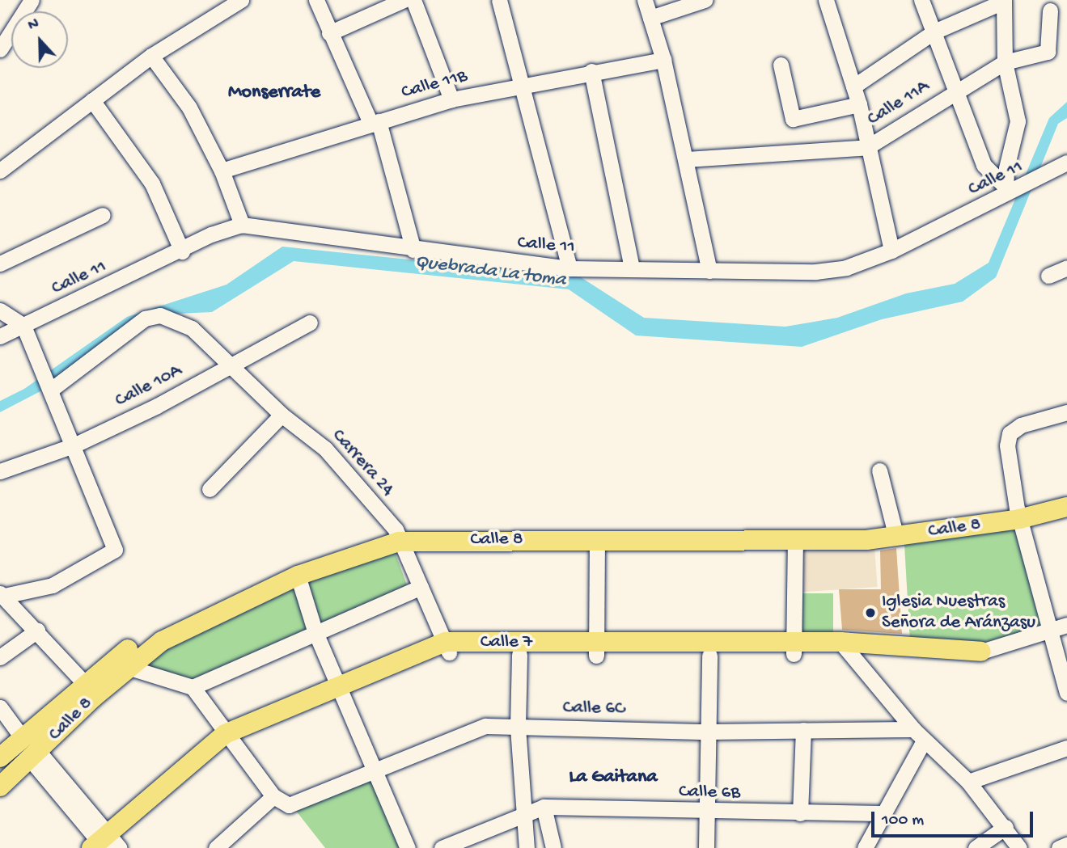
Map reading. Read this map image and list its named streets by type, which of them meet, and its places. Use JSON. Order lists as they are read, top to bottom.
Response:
{
  "streets": {
    "main road": ["Calle 8", "Calle 7"],
    "street": [
      "Calle 11B",
      "Calle 11A",
      "Calle 11",
      "Calle 10A",
      "Carrera 24",
      "Calle 6C",
      "Calle 6B"
    ]
  },
  "crossings": [
    ["Calle 10A", "Carrera 24"],
    ["Carrera 24", "Calle 8"],
    ["Carrera 24", "Calle 7"]
  ],
  "districts": ["Monserrate", "La Gaitana"],
  "water": ["Quebrada La toma"],
  "places": ["Iglesia Nuestras Señora de Aránzasu"],
  "scale_bar": "100 m",
  "north": "top"
}
